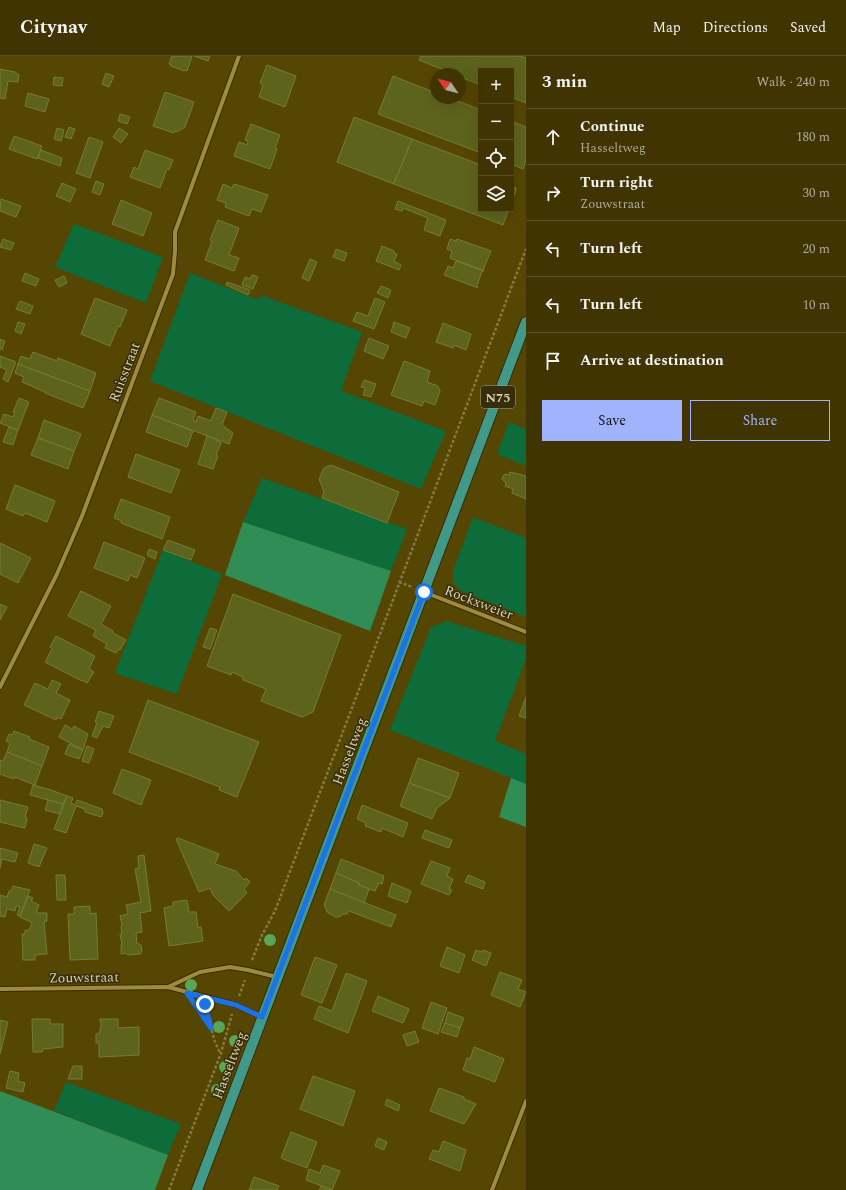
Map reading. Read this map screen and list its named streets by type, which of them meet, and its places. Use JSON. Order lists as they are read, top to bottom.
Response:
{
  "streets": {
    "main road": ["N75", "Hasseltweg"],
    "street": ["Ruisstraat", "Rockxweier", "Zouwstraat"]
  },
  "crossings": [
    ["Rockxweier", "Hasseltweg"],
    ["Hasseltweg", "Zouwstraat"]
  ],
  "north": "top left",
  "page": {
    "header": "Citynav",
    "nav": ["Map", "Directions", "Saved"],
    "heading": ["3 min", "Walk · 240 m"],
    "map_buttons": ["+", "−"],
    "list": [
      ["Continue", "Hasseltweg", "180 m"],
      ["Turn right", "Zouwstraat", "30 m"],
      ["Turn left", "20 m"],
      ["Turn left", "10 m"],
      "Arrive at destination"
    ],
    "buttons": ["Save", "Share"]
  }
}
